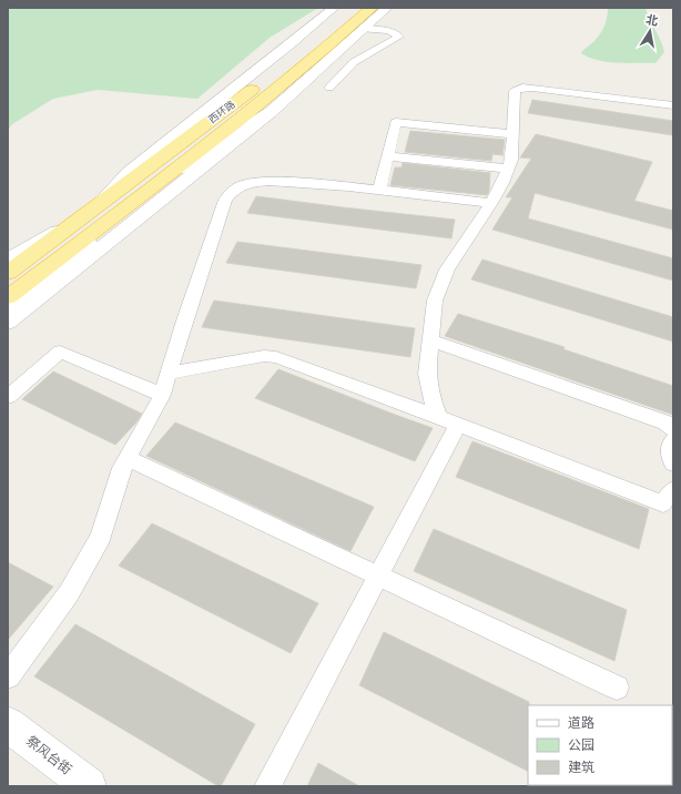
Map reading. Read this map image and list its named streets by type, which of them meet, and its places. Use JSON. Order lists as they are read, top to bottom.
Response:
{
  "streets": {
    "highway": ["西环路"],
    "main road": ["祭风台街"]
  },
  "legend": ["道路", "公园", "建筑"],
  "north": "top"
}
